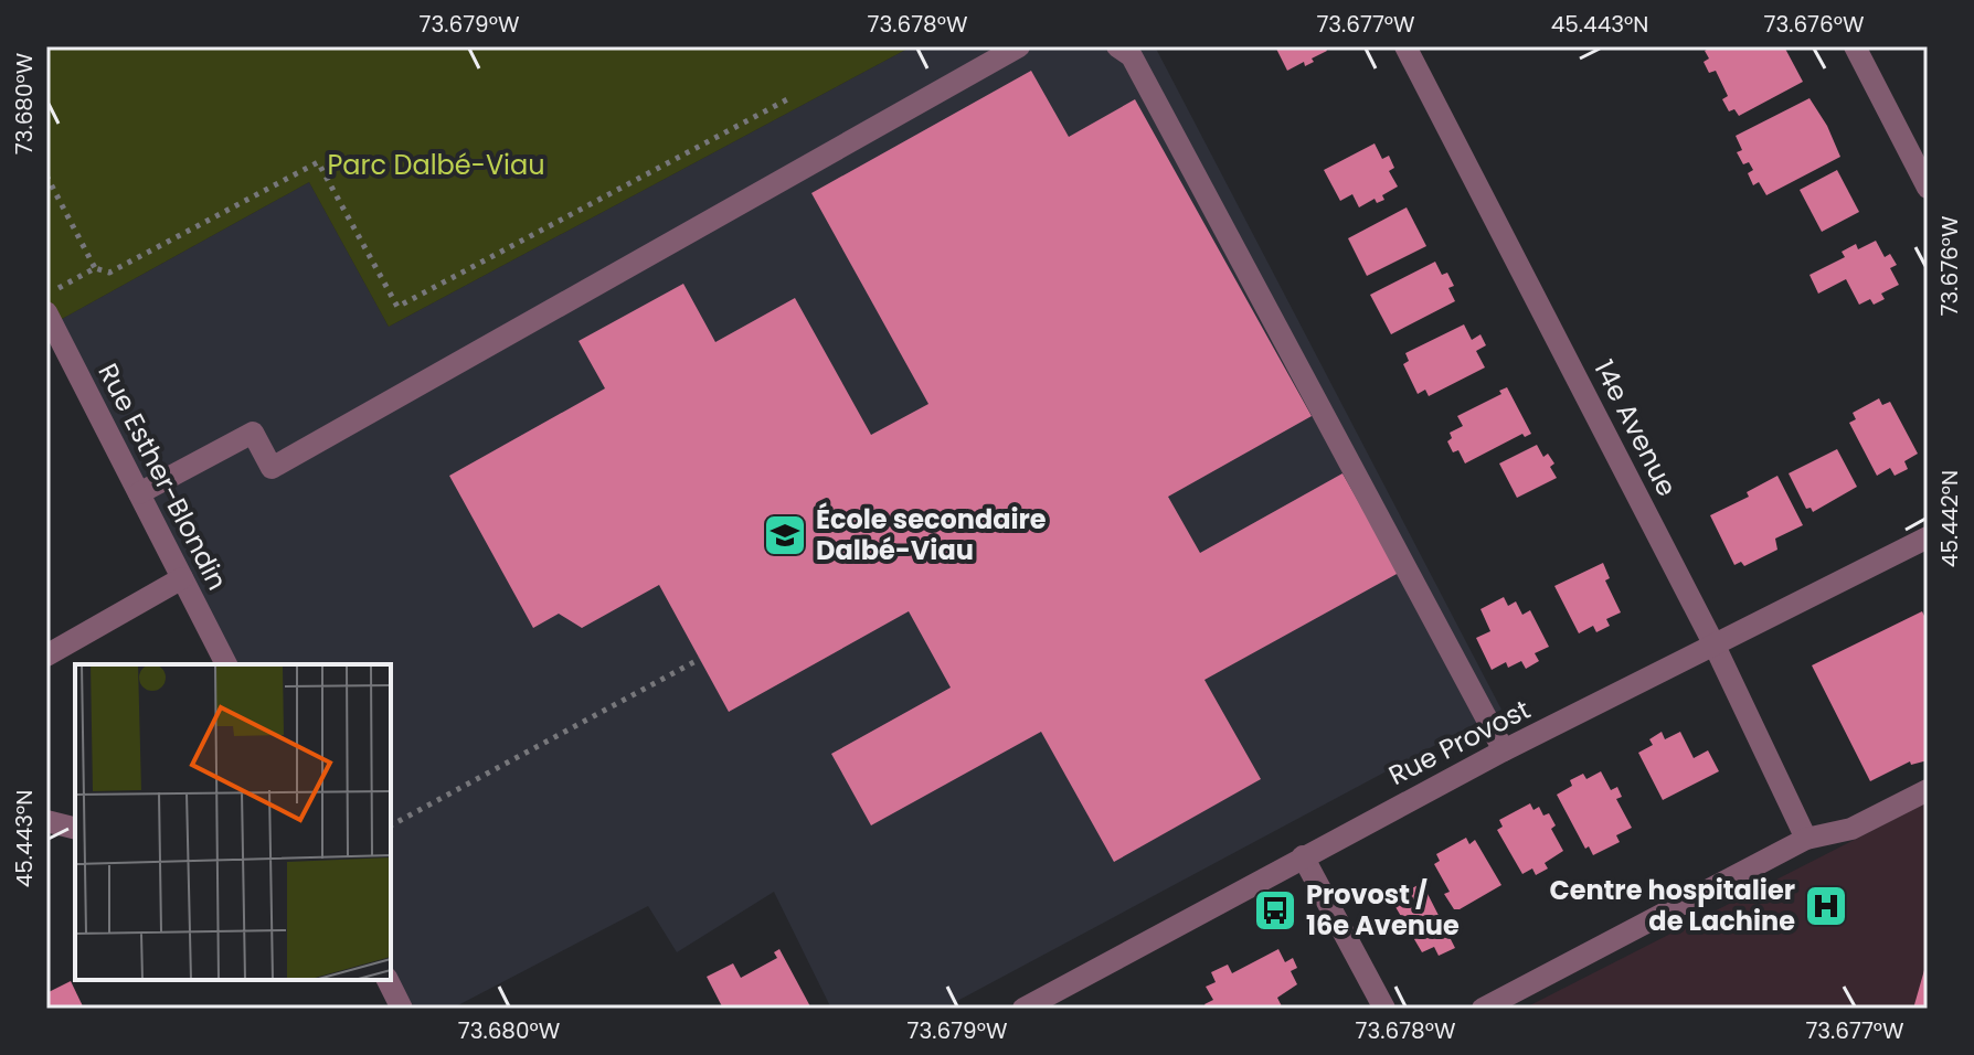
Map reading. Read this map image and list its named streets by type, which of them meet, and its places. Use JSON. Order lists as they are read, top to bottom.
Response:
{
  "streets": {
    "street": ["14e Avenue", "Rue Esther-Blondin", "Rue Provost"]
  },
  "crossings": [
    ["14e Avenue", "Rue Provost"]
  ],
  "parks": ["Parc Dalbé-Viau"],
  "places": {
    "school or university": ["École secondaire Dalbé-Viau"],
    "hospital": ["Centre hospitalier de Lachine"],
    "bus stop": ["Provost / 16e Avenue"]
  },
  "coordinates": [
    "73.679°W",
    "73.678°W",
    "73.677°W",
    "45.443°N",
    "73.676°W",
    "73.680°W",
    "45.442°N"
  ]
}
